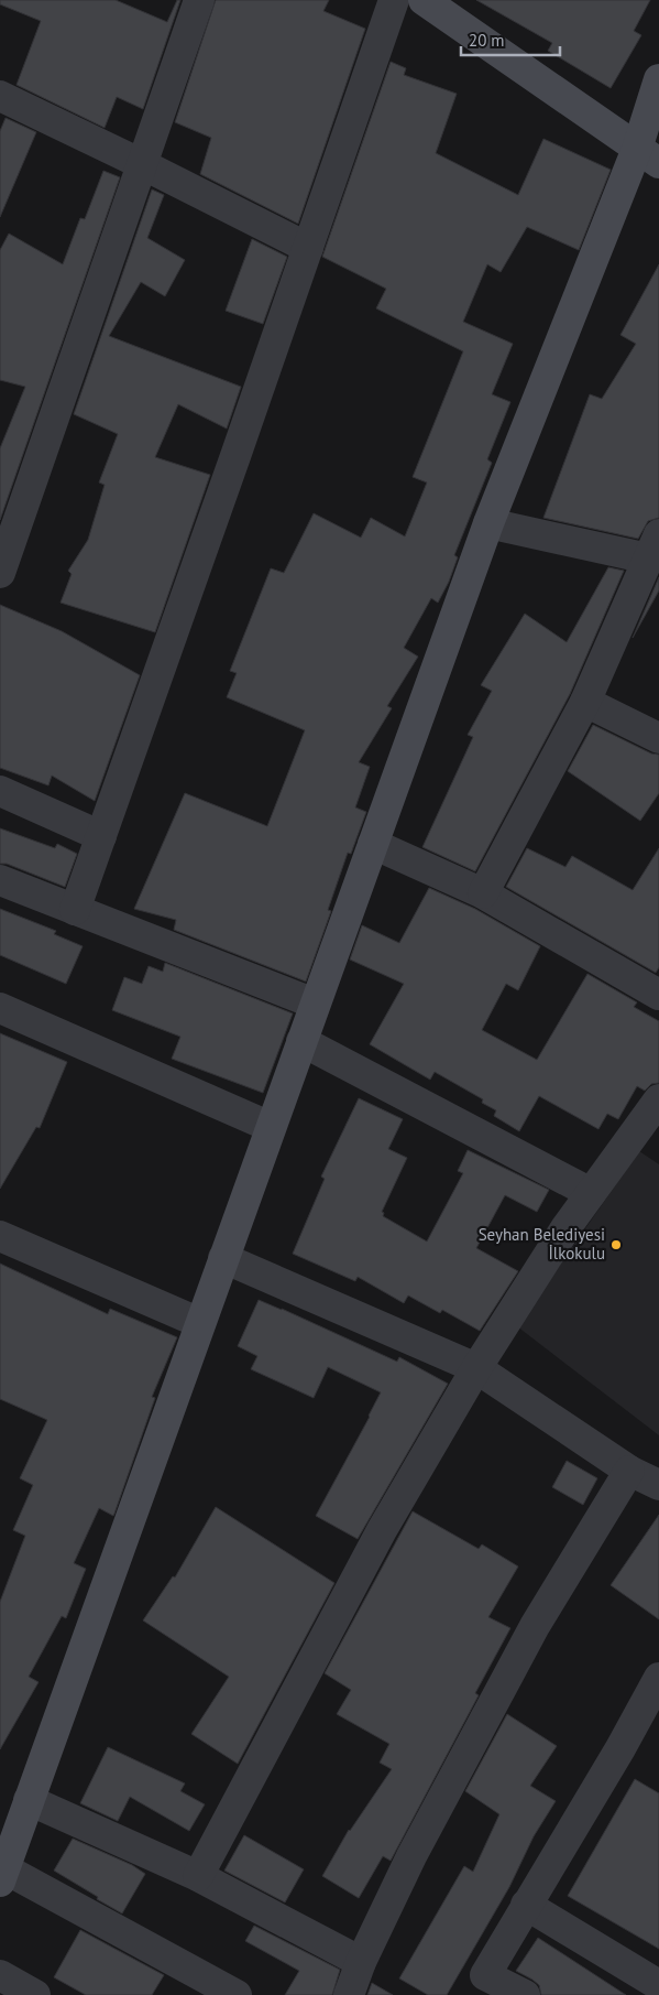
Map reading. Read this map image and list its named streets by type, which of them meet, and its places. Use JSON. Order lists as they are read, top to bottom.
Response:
{
  "places": ["Seyhan Belediyesi İlkokulu"],
  "scale_bar": "20 m"
}
